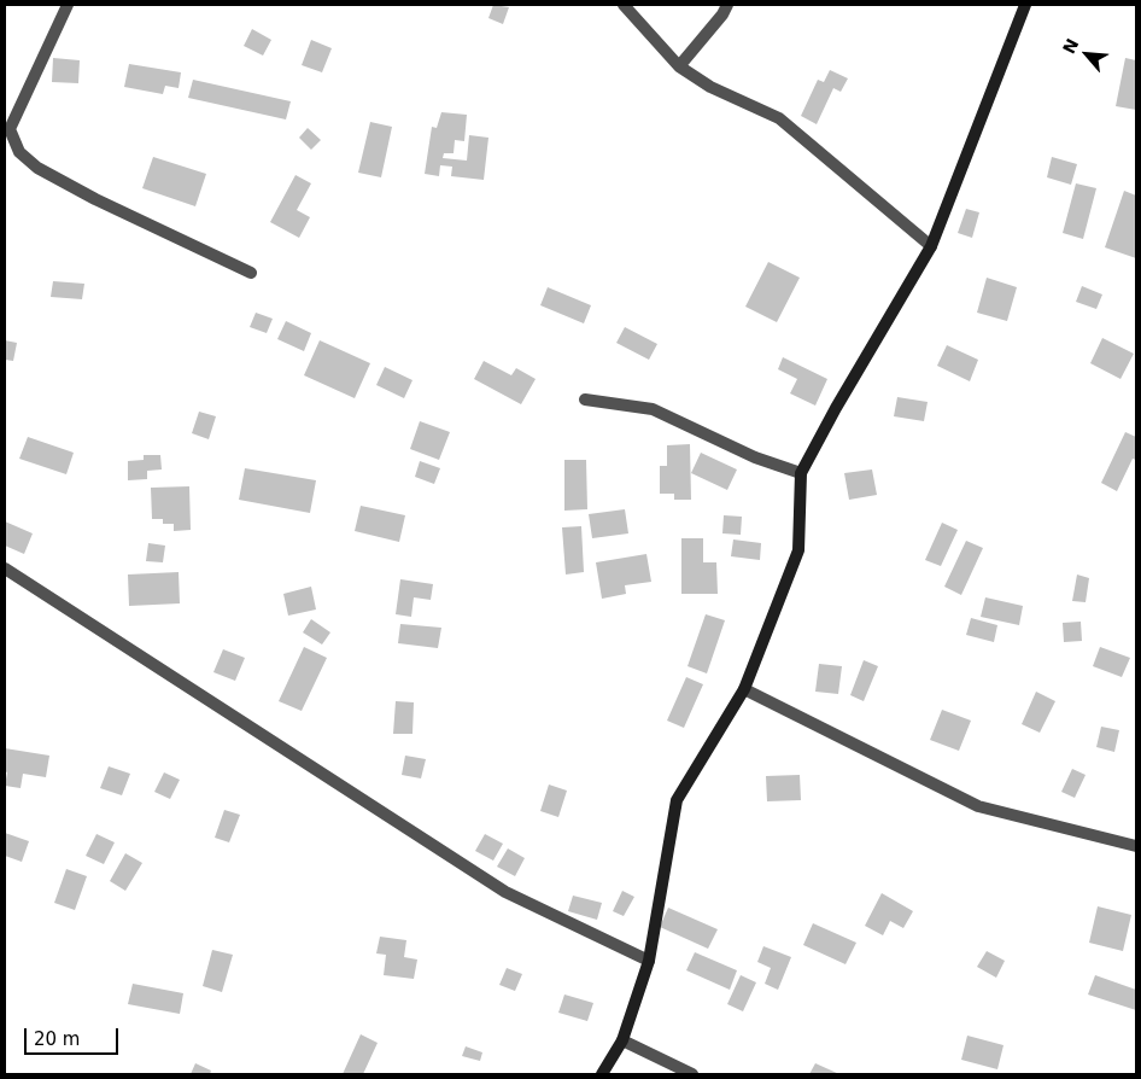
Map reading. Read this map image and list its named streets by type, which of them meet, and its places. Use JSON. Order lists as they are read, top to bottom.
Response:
{
  "scale_bar": "20 m",
  "north": "top left"
}
